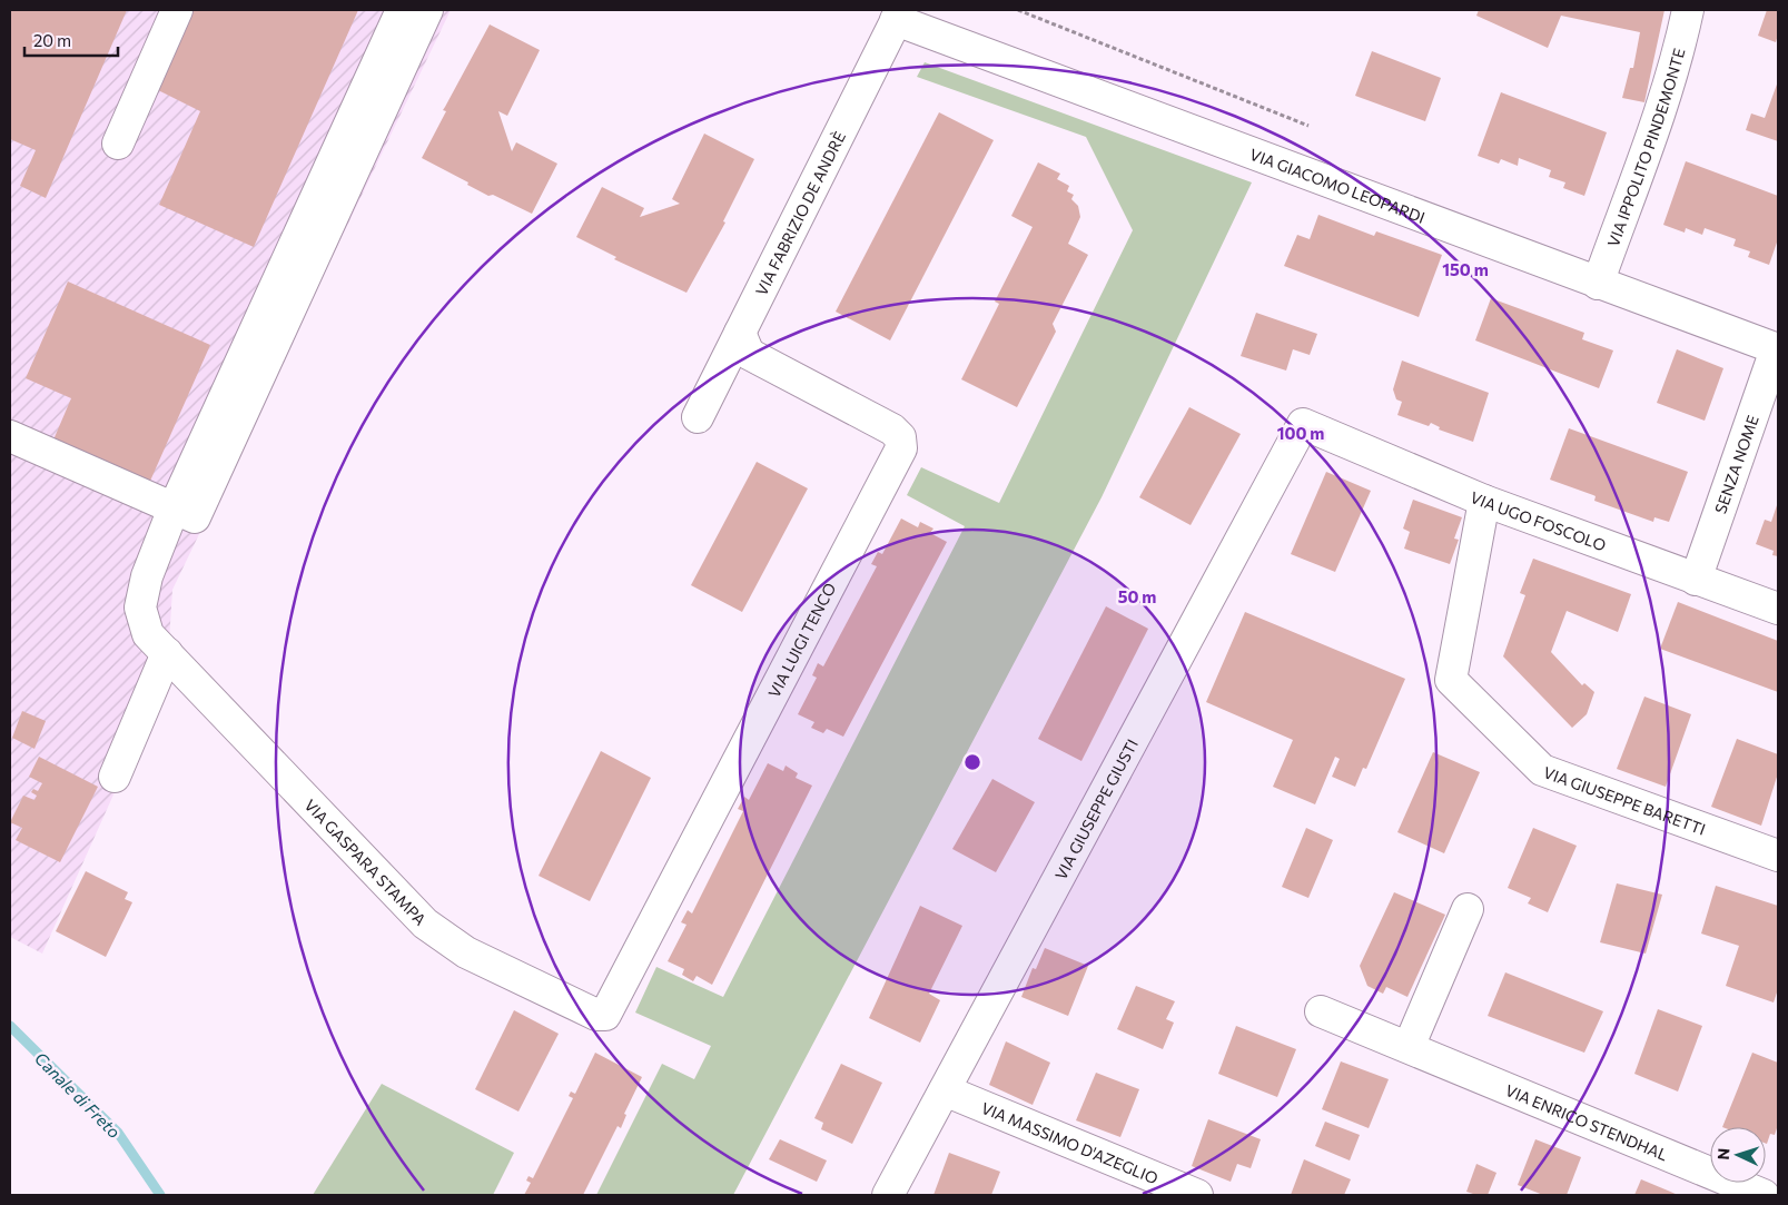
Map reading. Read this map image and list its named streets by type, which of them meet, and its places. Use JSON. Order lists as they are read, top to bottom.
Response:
{
  "streets": {
    "street": [
      "VIA IPPOLITO PINDEMONTE",
      "VIA GIACOMO LEOPARDI",
      "VIA FABRIZIO DE ANDRÈ",
      "SENZA NOME",
      "VIA UGO FOSCOLO",
      "VIA LUIGI TENCO",
      "VIA GIUSEPPE BARETTI",
      "VIA GIUSEPPE GIUSTI",
      "VIA GASPARA STAMPA",
      "VIA ENRICO STENDHAL",
      "VIA MASSIMO D'AZEGLIO"
    ]
  },
  "crossings": [
    ["VIA IPPOLITO PINDEMONTE", "VIA GIACOMO LEOPARDI"],
    ["VIA GIACOMO LEOPARDI", "VIA FABRIZIO DE ANDRÈ"],
    ["VIA GIACOMO LEOPARDI", "SENZA NOME"],
    ["VIA FABRIZIO DE ANDRÈ", "VIA LUIGI TENCO"],
    ["SENZA NOME", "VIA UGO FOSCOLO"],
    ["VIA UGO FOSCOLO", "VIA GIUSEPPE BARETTI"],
    ["VIA UGO FOSCOLO", "VIA GIUSEPPE GIUSTI"],
    ["VIA LUIGI TENCO", "VIA GASPARA STAMPA"],
    ["VIA GIUSEPPE GIUSTI", "VIA MASSIMO D'AZEGLIO"]
  ],
  "water": ["Canale di Freto"],
  "scale_bar": "20 m",
  "north": "left",
  "rings": ["150 m", "100 m", "50 m"]
}
